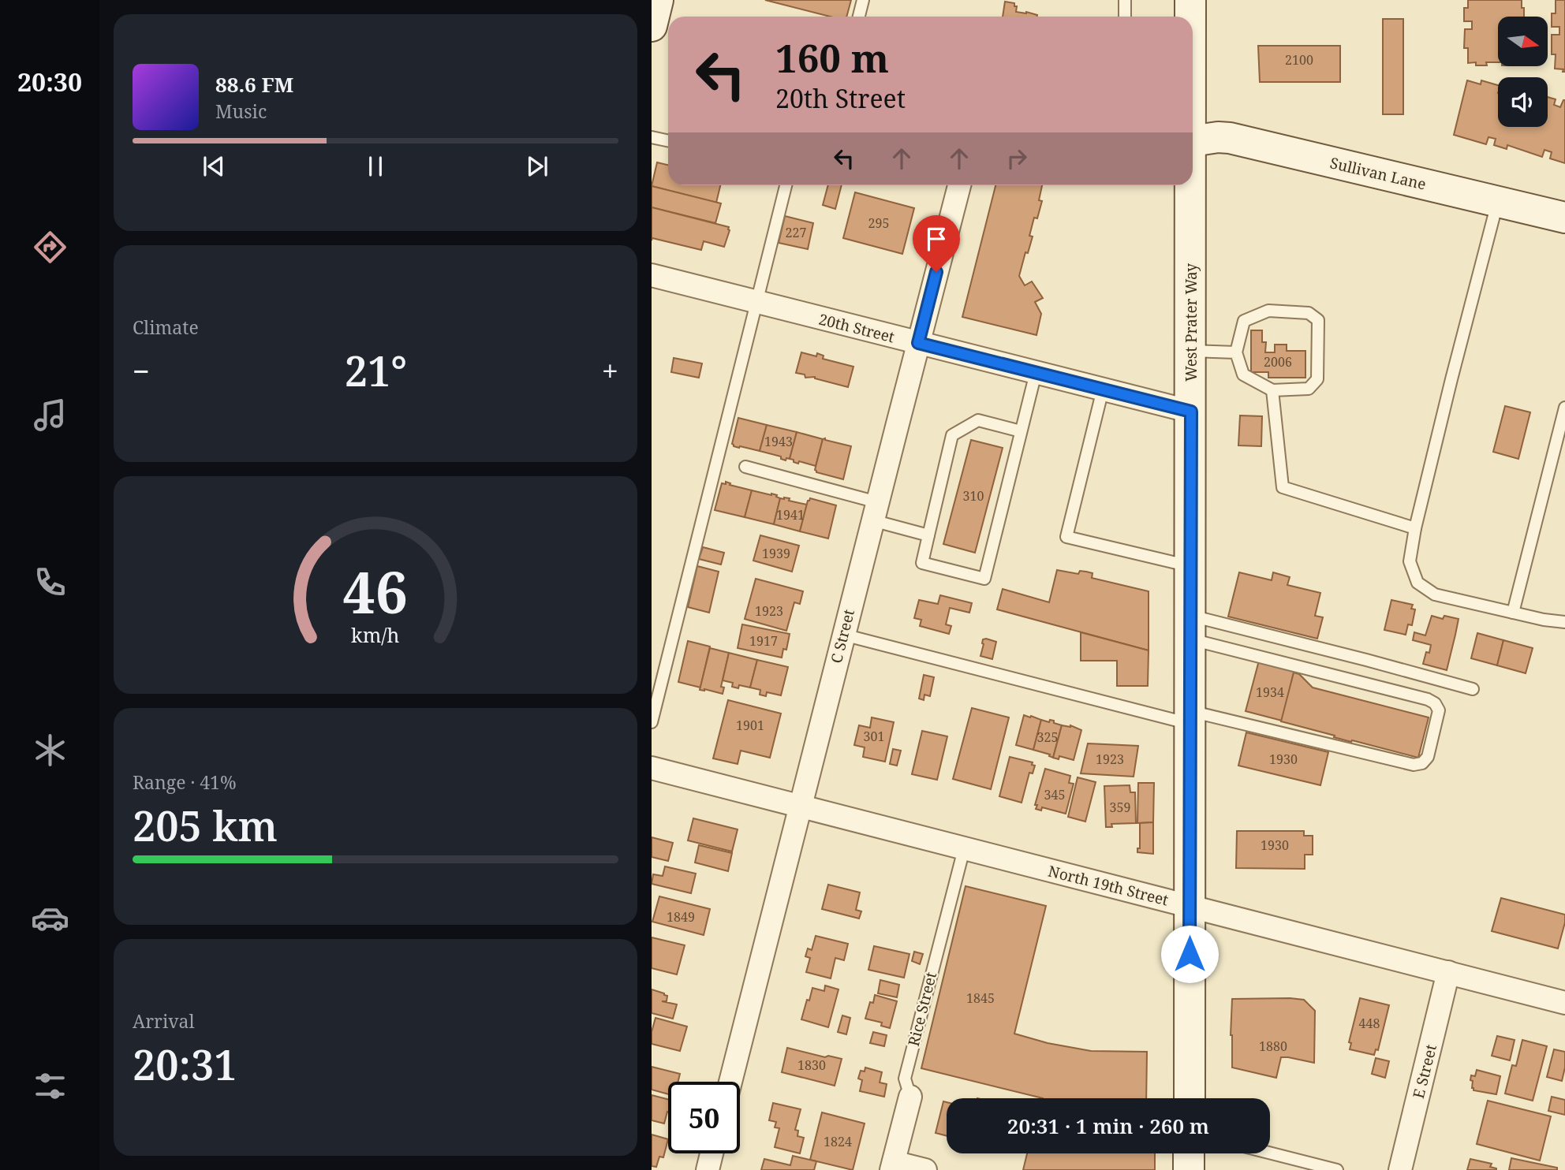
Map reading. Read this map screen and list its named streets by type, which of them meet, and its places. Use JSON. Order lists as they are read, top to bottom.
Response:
{
  "streets": {
    "main road": ["Sullivan Lane", "West Prater Way"],
    "street": [
      "20th Street",
      "C Street",
      "North 19th Street",
      "Rice Street",
      "E Street"
    ]
  },
  "crossings": [
    ["West Prater Way", "20th Street"],
    ["West Prater Way", "North 19th Street"],
    ["20th Street", "C Street"],
    ["C Street", "North 19th Street"],
    ["North 19th Street", "Rice Street"],
    ["North 19th Street", "E Street"]
  ],
  "house_numbers": [
    "2100",
    "295",
    "227",
    "2006",
    "1943",
    "310",
    "1941",
    "1939",
    "1923",
    "1917",
    "1934",
    "1901",
    "301",
    "325",
    "1923",
    "1930",
    "345",
    "359",
    "1930",
    "1849",
    "1845",
    "448",
    "1880",
    "1830",
    "1824"
  ],
  "north": "right",
  "page": {
    "tabs": "20:30",
    "turn": ["160 m", "20th Street"],
    "song": ["88.6 FM", "Music"],
    "tile": [
      "Climate",
      ["Range · 41%", "205 km"],
      ["Arrival", "20:31"]
    ],
    "heat": ["−", "21°", "+"],
    "limit": "50",
    "trip": "20:31 · 1 min · 260 m",
    "gauge": ["46", "km/h"]
  }
}
